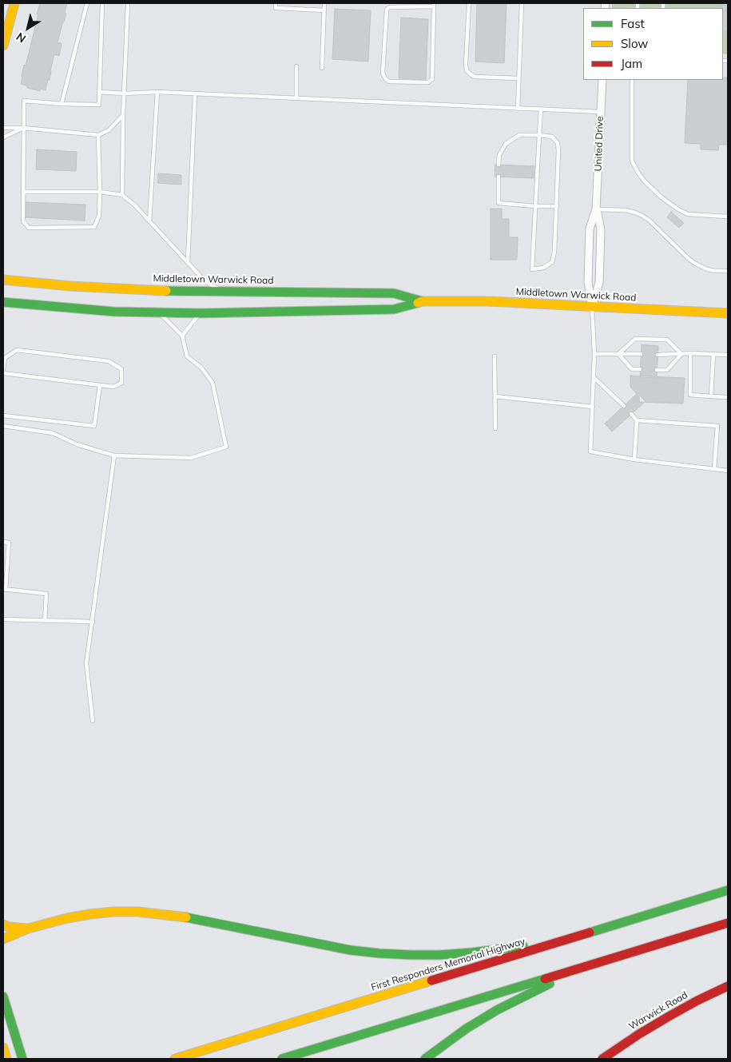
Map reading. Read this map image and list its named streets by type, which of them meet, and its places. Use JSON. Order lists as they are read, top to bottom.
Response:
{
  "streets": {
    "main road": ["Middletown Warwick Road", "First Responders Memorial Highway", "Warwick Road"],
    "street": ["United Drive"]
  },
  "crossings": [
    ["United Drive", "Middletown Warwick Road"]
  ],
  "legend": ["Fast", "Slow", "Jam"],
  "north": "bottom left"
}
